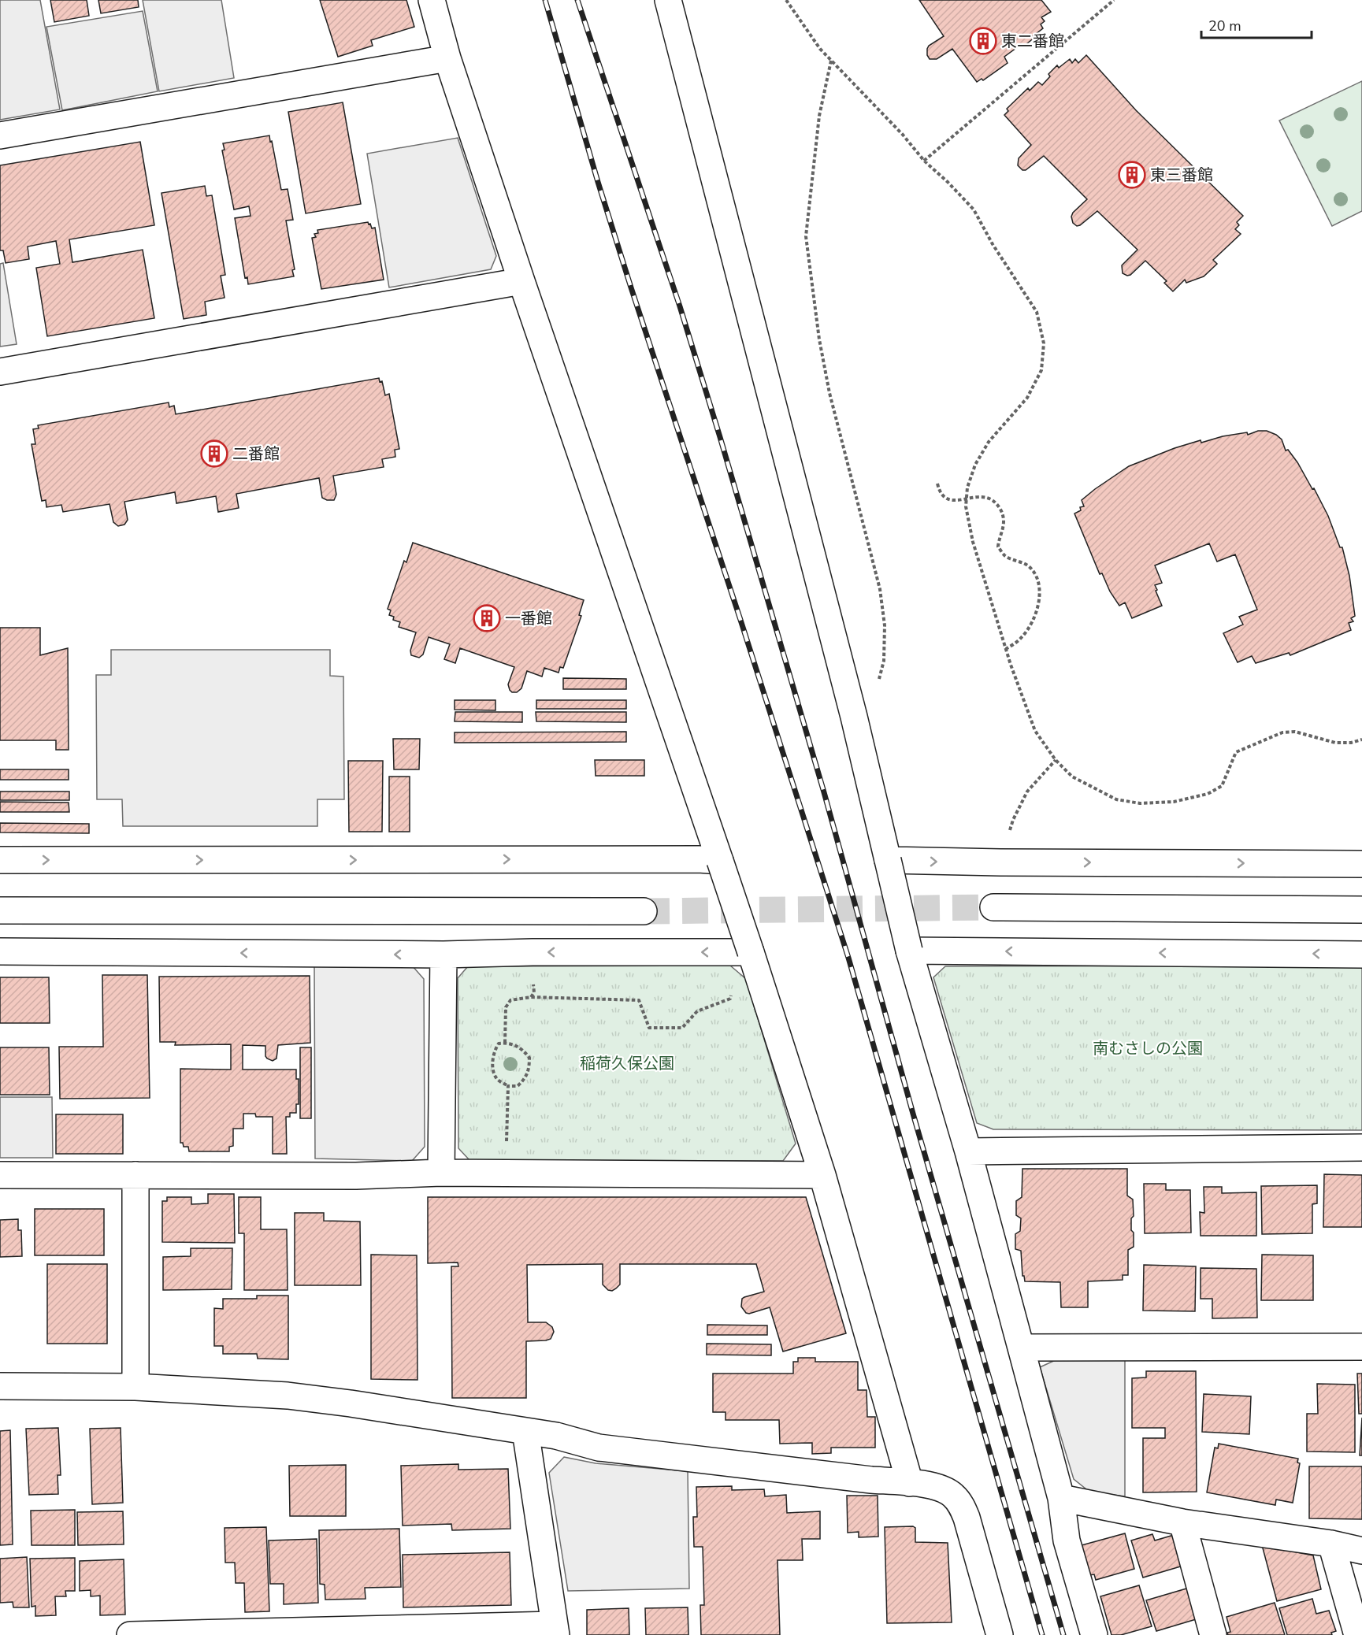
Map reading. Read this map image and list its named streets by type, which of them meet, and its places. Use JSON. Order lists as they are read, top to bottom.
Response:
{
  "parks": ["南むさしの公園", "稲荷久保公園"],
  "places": {
    "building": [
      "東二番館",
      "東三番館",
      "二番館",
      "一番館"
    ]
  },
  "scale_bar": "20 m"
}
